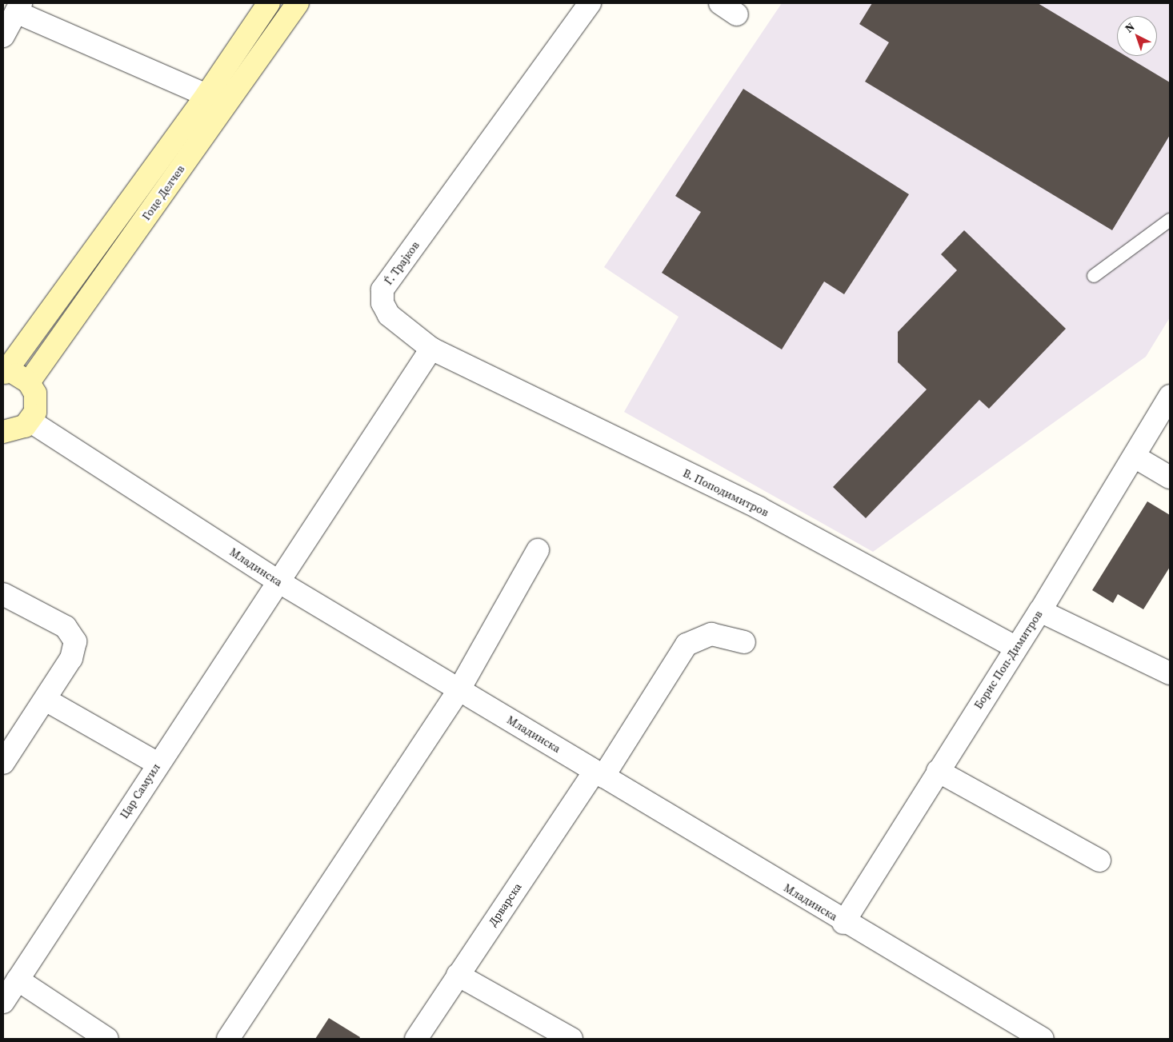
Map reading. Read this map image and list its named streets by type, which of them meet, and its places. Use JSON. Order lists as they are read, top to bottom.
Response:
{
  "streets": {
    "main road": ["Гоце Делчев"],
    "street": [
      "Ѓ. Трајков",
      "В. Поподимитров",
      "Младинска",
      "Борис Поп-Димитров",
      "Цар Самуил",
      "Дрварска"
    ]
  },
  "crossings": [
    ["Ѓ. Трајков", "В. Поподимитров"],
    ["В. Поподимитров", "Борис Поп-Димитров"],
    ["Младинска", "Борис Поп-Димитров"],
    ["Младинска", "Цар Самуил"],
    ["Младинска", "Дрварска"]
  ],
  "north": "top left"
}
